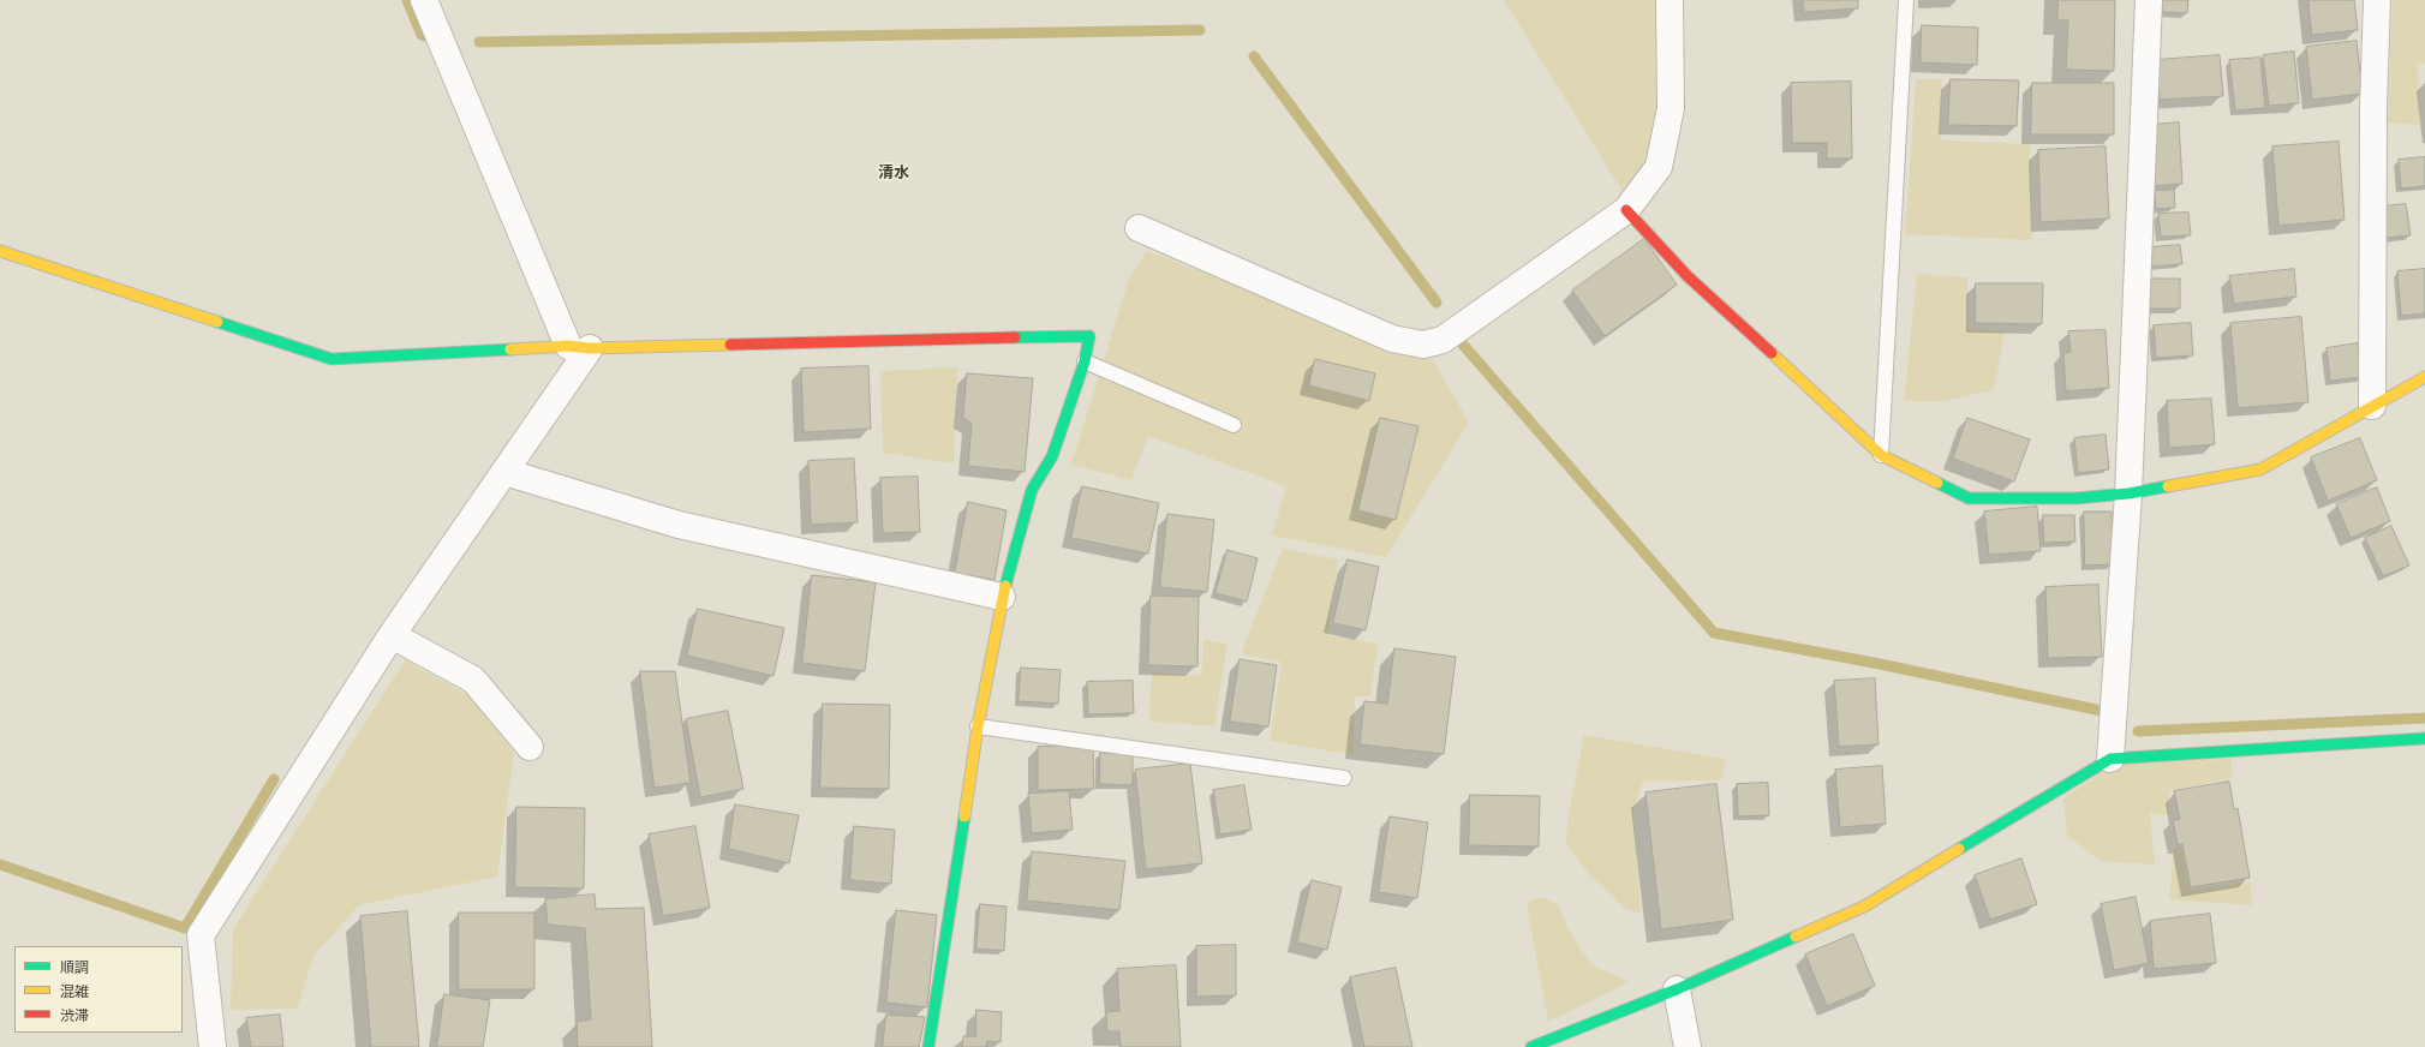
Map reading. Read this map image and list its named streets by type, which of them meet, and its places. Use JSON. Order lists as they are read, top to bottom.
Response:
{
  "districts": ["清水"],
  "legend": ["順調", "混雑", "渋滞"]
}
